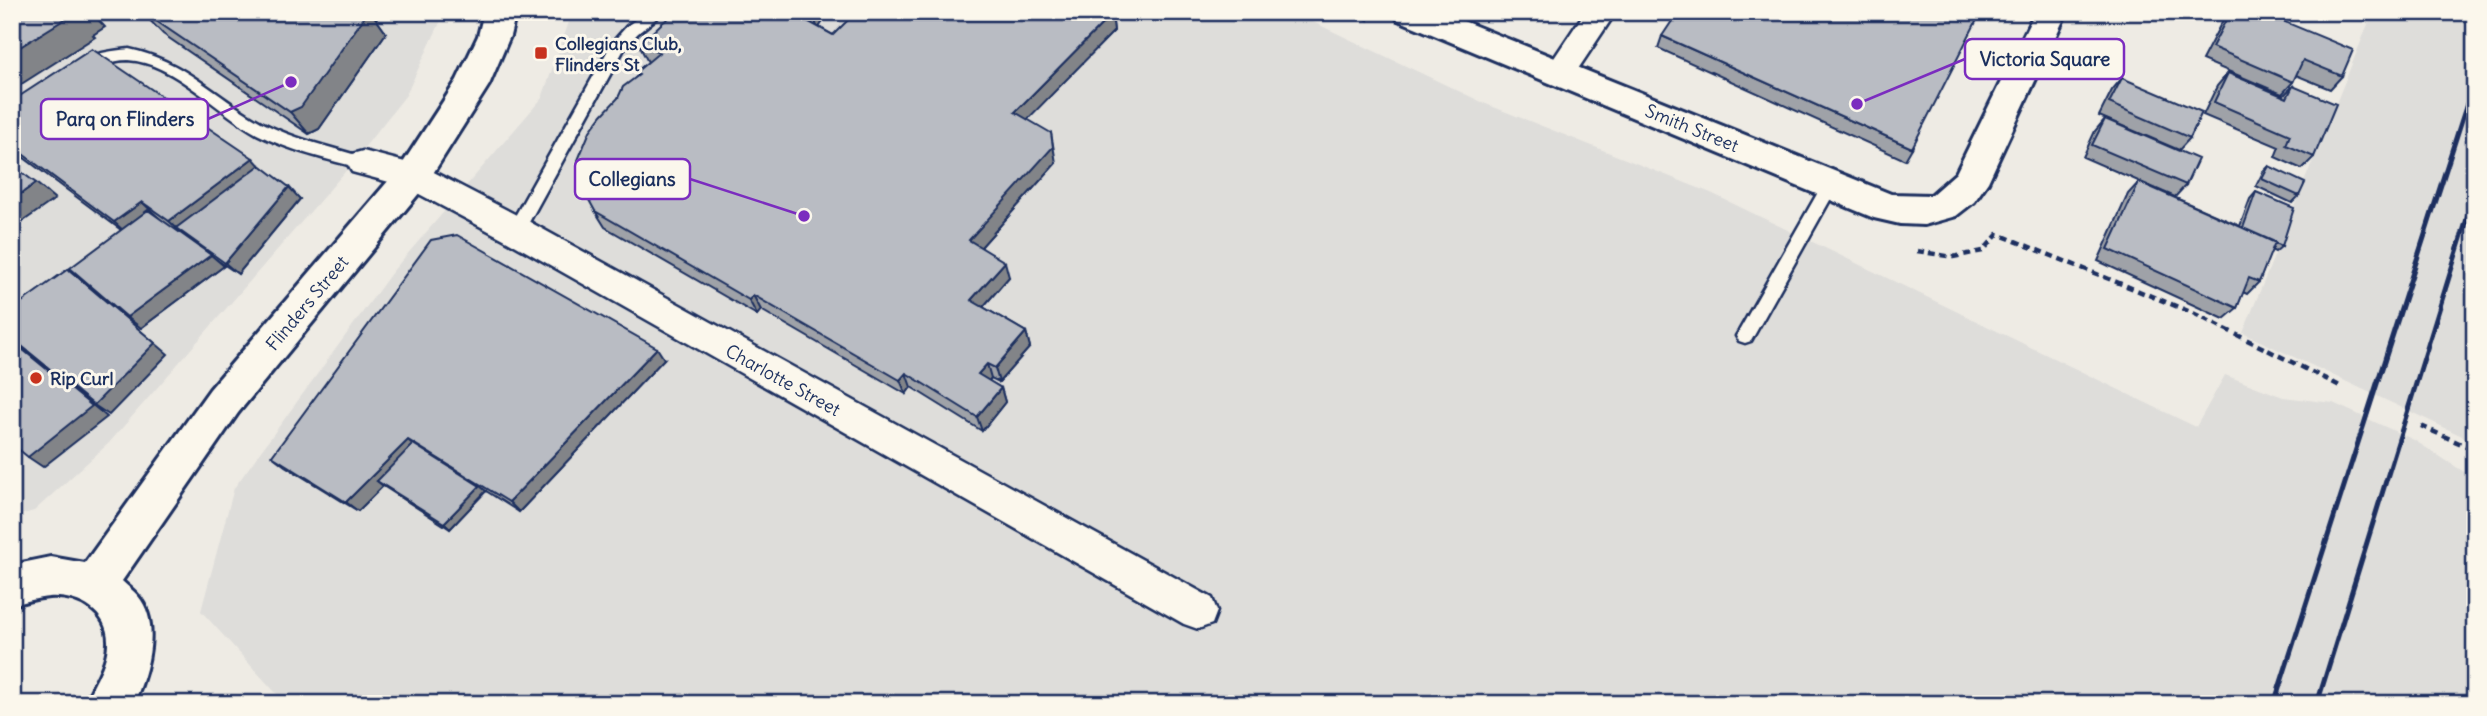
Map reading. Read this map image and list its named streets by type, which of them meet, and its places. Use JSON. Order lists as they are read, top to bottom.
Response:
{
  "streets": {
    "street": ["Smith Street", "Flinders Street", "Charlotte Street"]
  },
  "crossings": [
    ["Flinders Street", "Charlotte Street"]
  ],
  "places": {
    "transit": ["Collegians Club, Flinders St"],
    "other": [
      "Parq on Flinders",
      "Victoria Square",
      "Collegians",
      "Rip Curl"
    ]
  }
}
